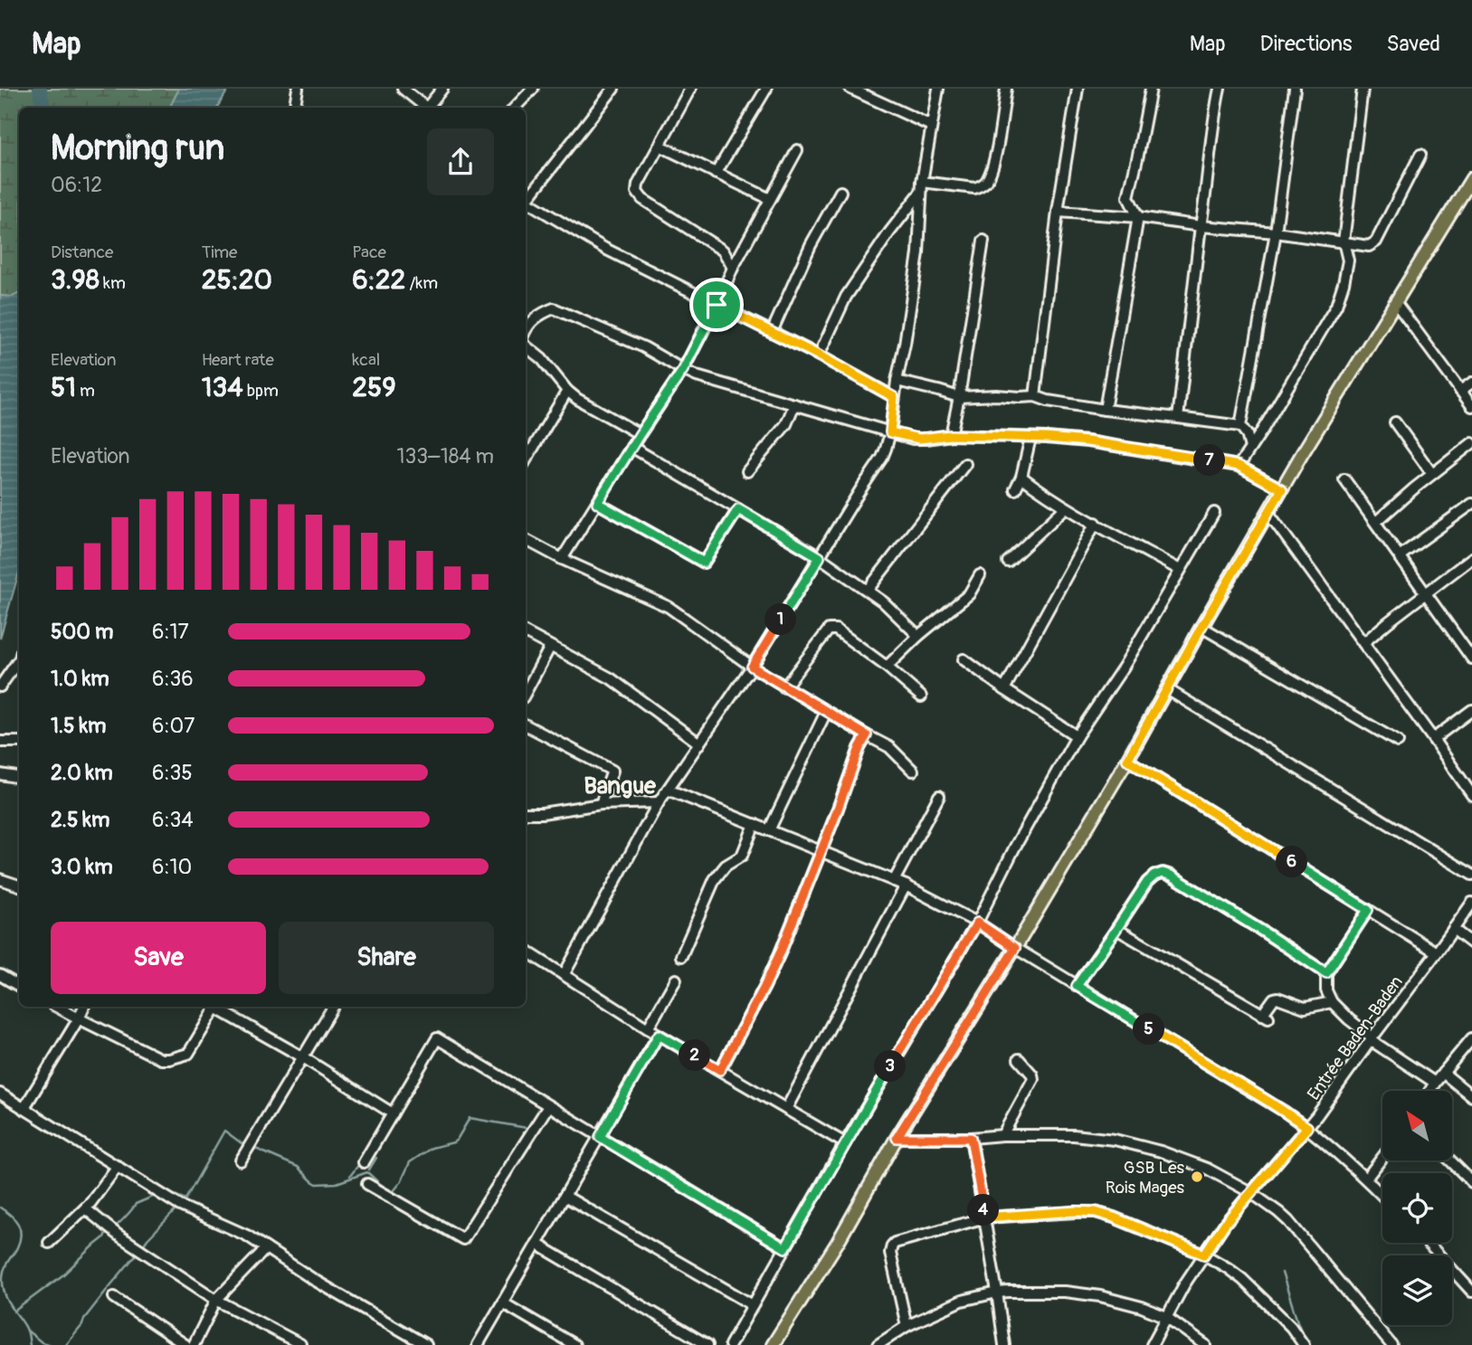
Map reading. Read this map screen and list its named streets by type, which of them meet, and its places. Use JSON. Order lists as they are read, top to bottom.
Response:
{
  "streets": {
    "street": ["Entrée Baden-Baden"]
  },
  "districts": ["Bangue"],
  "places": ["GSB Les Rois Mages"],
  "north": "top left",
  "page": {
    "header": "Map",
    "nav": ["Map", "Directions", "Saved"],
    "heading": ["Morning run", "06:12"],
    "stats": [
      ["Distance", "3.98 km"],
      ["Time", "25:20"],
      ["Pace", "6:22 /km"],
      ["Elevation", "51 m"],
      ["Heart rate", "134 bpm"],
      ["kcal", "259"]
    ],
    "chart": ["Elevation", "133–184 m"],
    "pins": [
      "7",
      "1",
      "6",
      "5",
      "2",
      "3",
      "4"
    ],
    "list": [
      {
        "name": "500 m",
        "note": "6:17"
      },
      {
        "name": "1.0 km",
        "note": "6:36"
      },
      {
        "name": "1.5 km",
        "note": "6:07"
      },
      {
        "name": "2.0 km",
        "note": "6:35"
      },
      {
        "name": "2.5 km",
        "note": "6:34"
      },
      {
        "name": "3.0 km",
        "note": "6:10"
      }
    ],
    "buttons": ["Save", "Share"]
  }
}
